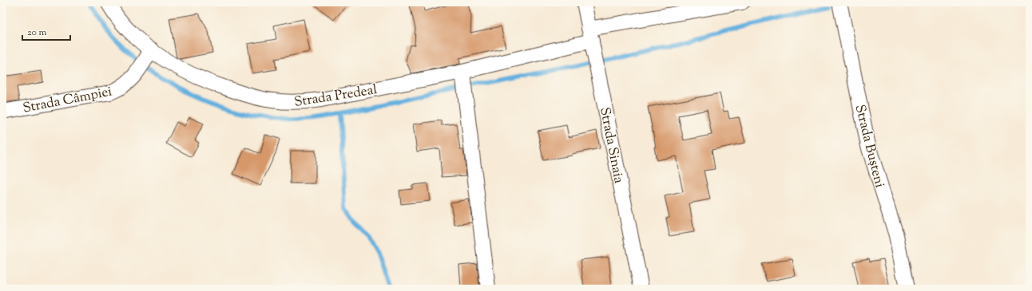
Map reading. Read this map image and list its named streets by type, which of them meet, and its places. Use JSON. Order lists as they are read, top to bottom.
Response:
{
  "streets": {
    "street": [
      "Strada Predeal",
      "Strada Câmpiei",
      "Strada Sinaia",
      "Strada Bușteni"
    ]
  },
  "crossings": [
    ["Strada Predeal", "Strada Câmpiei"],
    ["Strada Predeal", "Strada Sinaia"]
  ],
  "scale_bar": "20 m"
}
